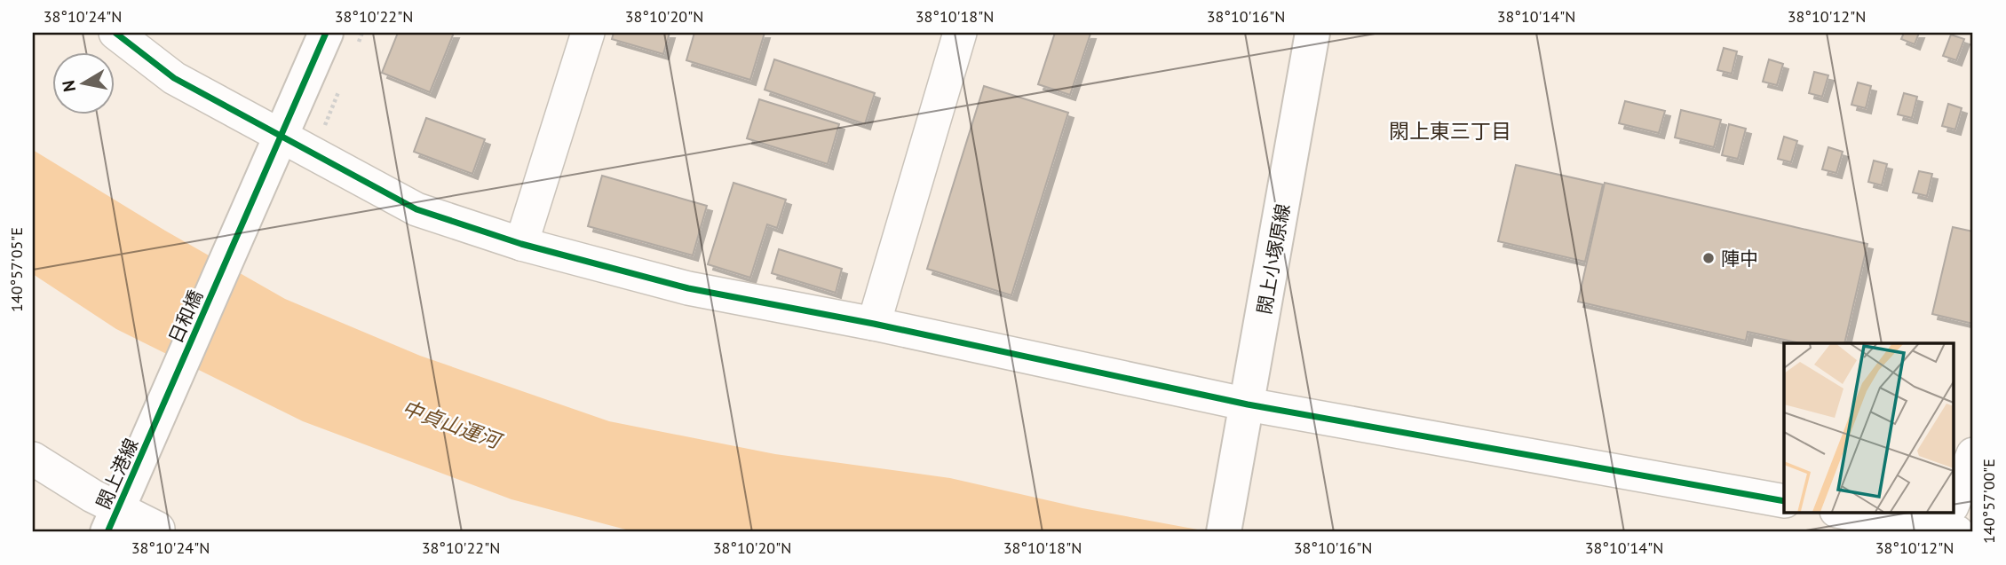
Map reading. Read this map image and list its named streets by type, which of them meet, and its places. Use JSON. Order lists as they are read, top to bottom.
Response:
{
  "streets": {
    "main road": ["閖上小塚原線", "日和橋", "閖上港線"]
  },
  "crossings": [
    ["日和橋", "閖上港線"]
  ],
  "districts": ["閖上東三丁目"],
  "water": ["中貞山運河"],
  "places": ["陣中"],
  "north": "left",
  "coordinates": [
    "38°10'24\"N",
    "38°10'22\"N",
    "38°10'20\"N",
    "38°10'18\"N",
    "38°10'16\"N",
    "38°10'14\"N",
    "38°10'12\"N",
    "140°57'05\"E",
    "140°57'00\"E"
  ]
}
